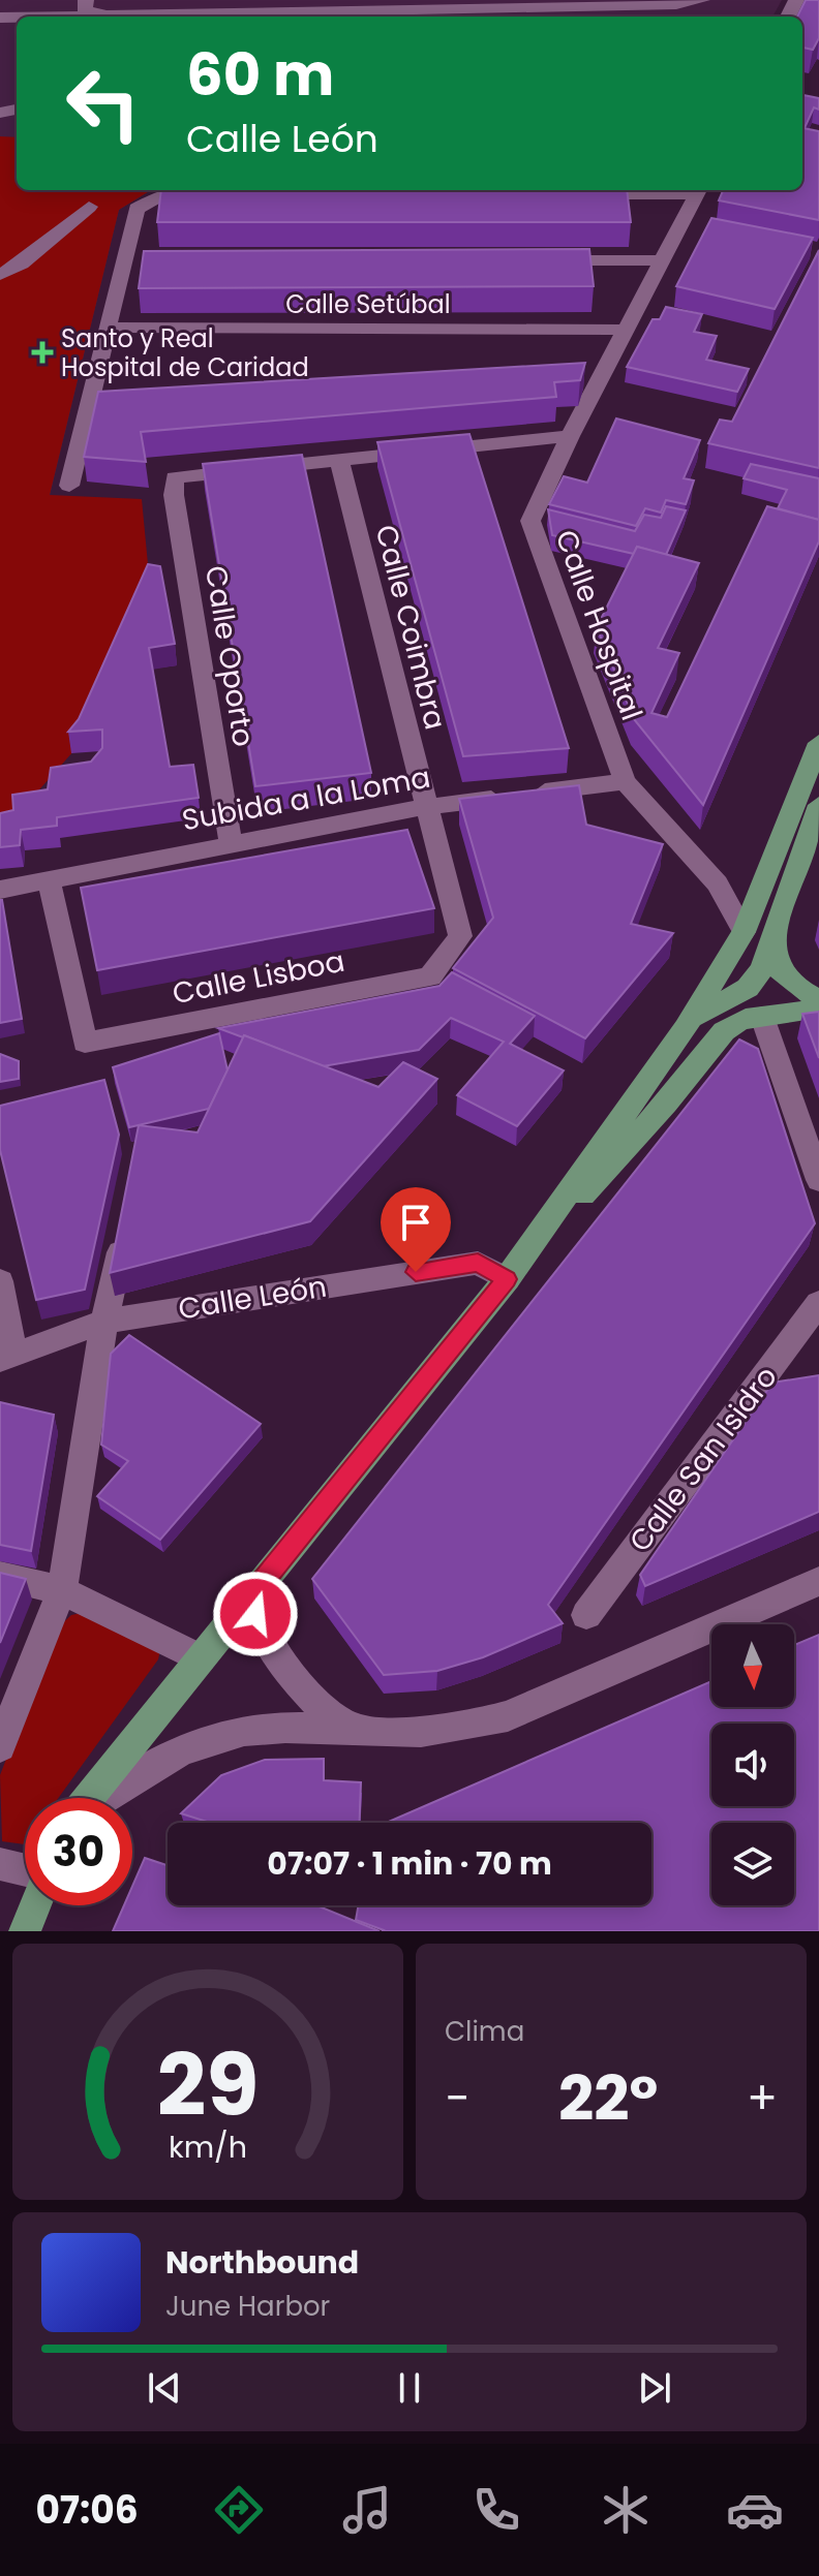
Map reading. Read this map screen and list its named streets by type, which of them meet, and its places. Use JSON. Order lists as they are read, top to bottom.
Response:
{
  "streets": {
    "street": [
      "Calle Setúbal",
      "Calle Hospital",
      "Calle Coimbra",
      "Calle Oporto",
      "Subida a la Loma",
      "Calle Lisboa",
      "Calle León",
      "Calle San Isidro"
    ]
  },
  "crossings": [
    ["Calle Setúbal", "Calle Hospital"],
    ["Calle Hospital", "Subida a la Loma"],
    ["Calle Coimbra", "Calle Oporto"],
    ["Calle Coimbra", "Subida a la Loma"],
    ["Calle Coimbra", "Calle Lisboa"],
    ["Calle Oporto", "Subida a la Loma"],
    ["Subida a la Loma", "Calle Lisboa"]
  ],
  "places": {
    "health": ["Santo y Real Hospital de Caridad"]
  },
  "north": "bottom",
  "page": {
    "turn": ["60 m", "Calle León"],
    "limit": "30",
    "trip": "07:07 · 1 min · 70 m",
    "tile": "Clima",
    "heat": ["−", "22°", "+"],
    "song": ["Northbound", "June Harbor"],
    "tabs": "07:06",
    "gauge": ["29", "km/h"]
  }
}
